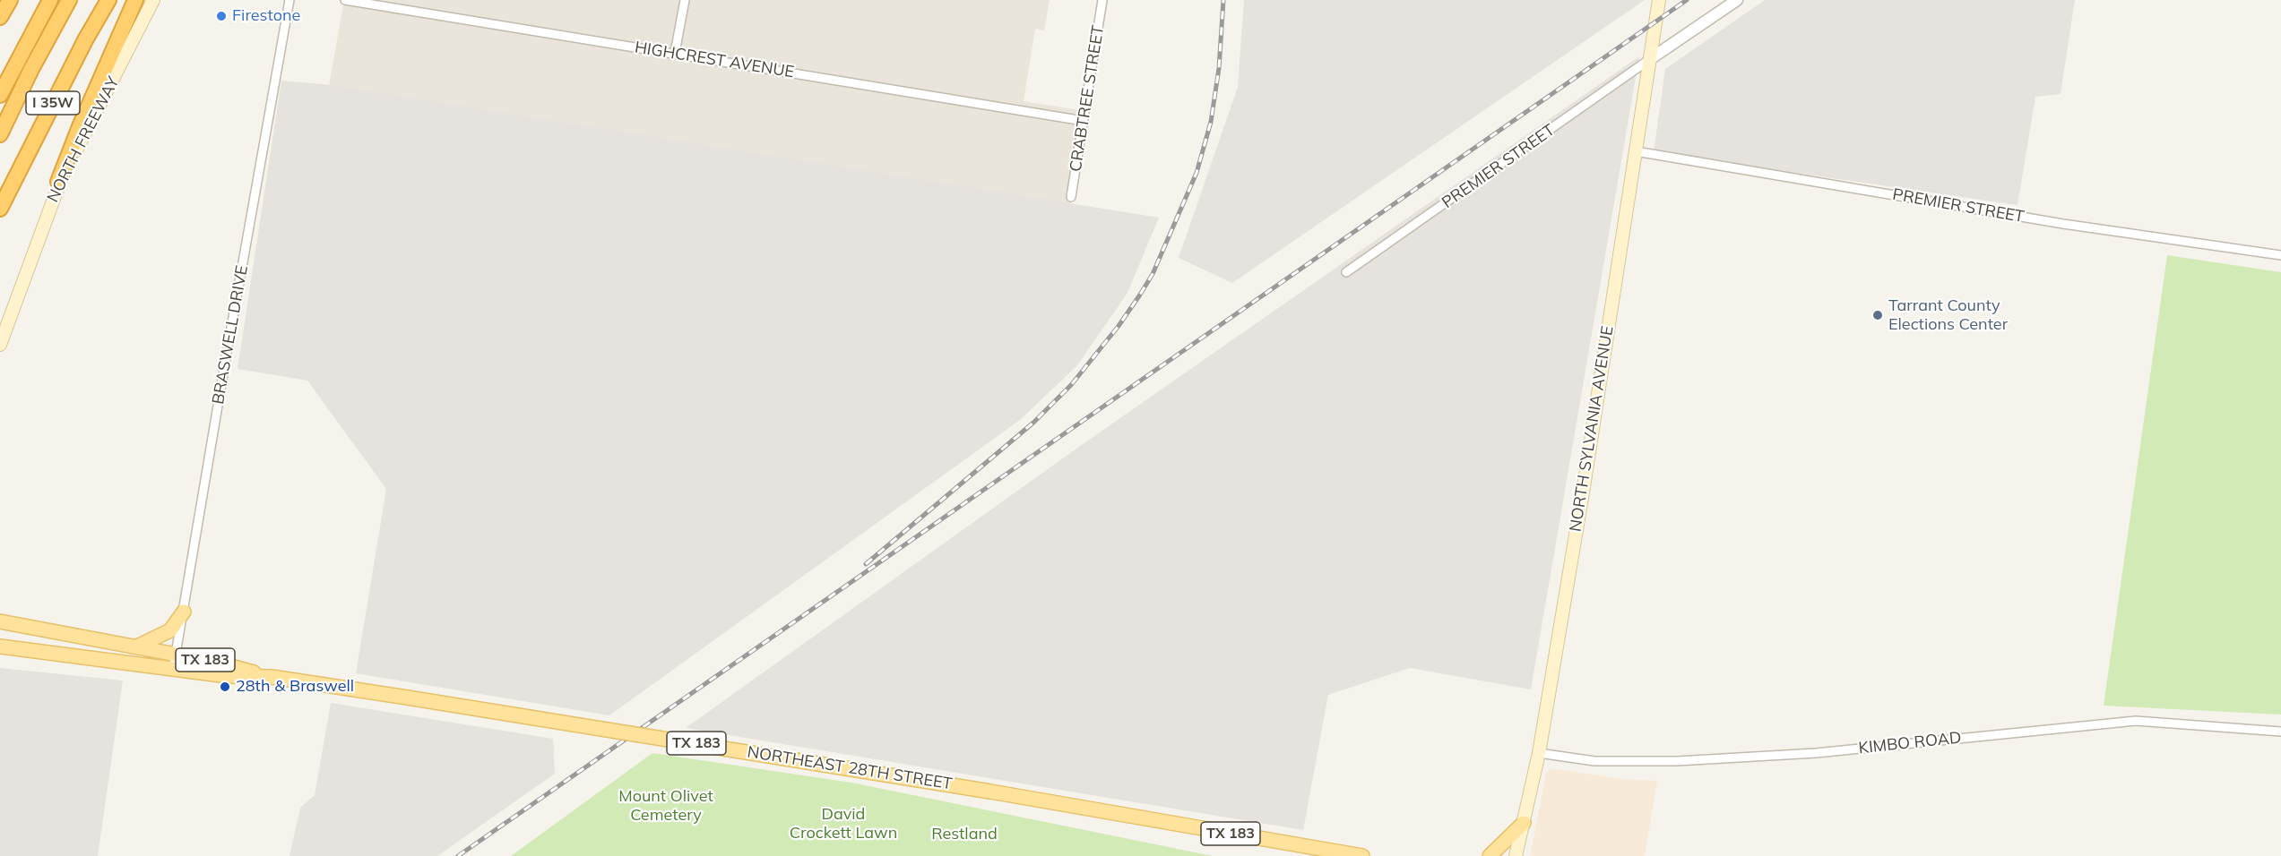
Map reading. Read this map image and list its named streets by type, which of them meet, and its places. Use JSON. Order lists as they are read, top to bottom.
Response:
{
  "streets": {
    "highway": ["I 35W"],
    "main road": [
      "NORTH FREEWAY",
      "NORTH SYLVANIA AVENUE",
      "TX 183",
      "NORTHEAST 28TH STREET"
    ],
    "street": [
      "HIGHCREST AVENUE",
      "CRABTREE STREET",
      "PREMIER STREET",
      "BRASWELL DRIVE",
      "KIMBO ROAD"
    ]
  },
  "crossings": [
    ["HIGHCREST AVENUE", "CRABTREE STREET"],
    ["PREMIER STREET", "NORTH SYLVANIA AVENUE"],
    ["BRASWELL DRIVE", "NORTHEAST 28TH STREET"],
    ["NORTH SYLVANIA AVENUE", "KIMBO ROAD"]
  ],
  "parks": ["Mount Olivet Cemetery", "David Crockett Lawn", "Restland"],
  "places": ["Firestone", "Tarrant County Elections Center", "28th & Braswell"]
}
